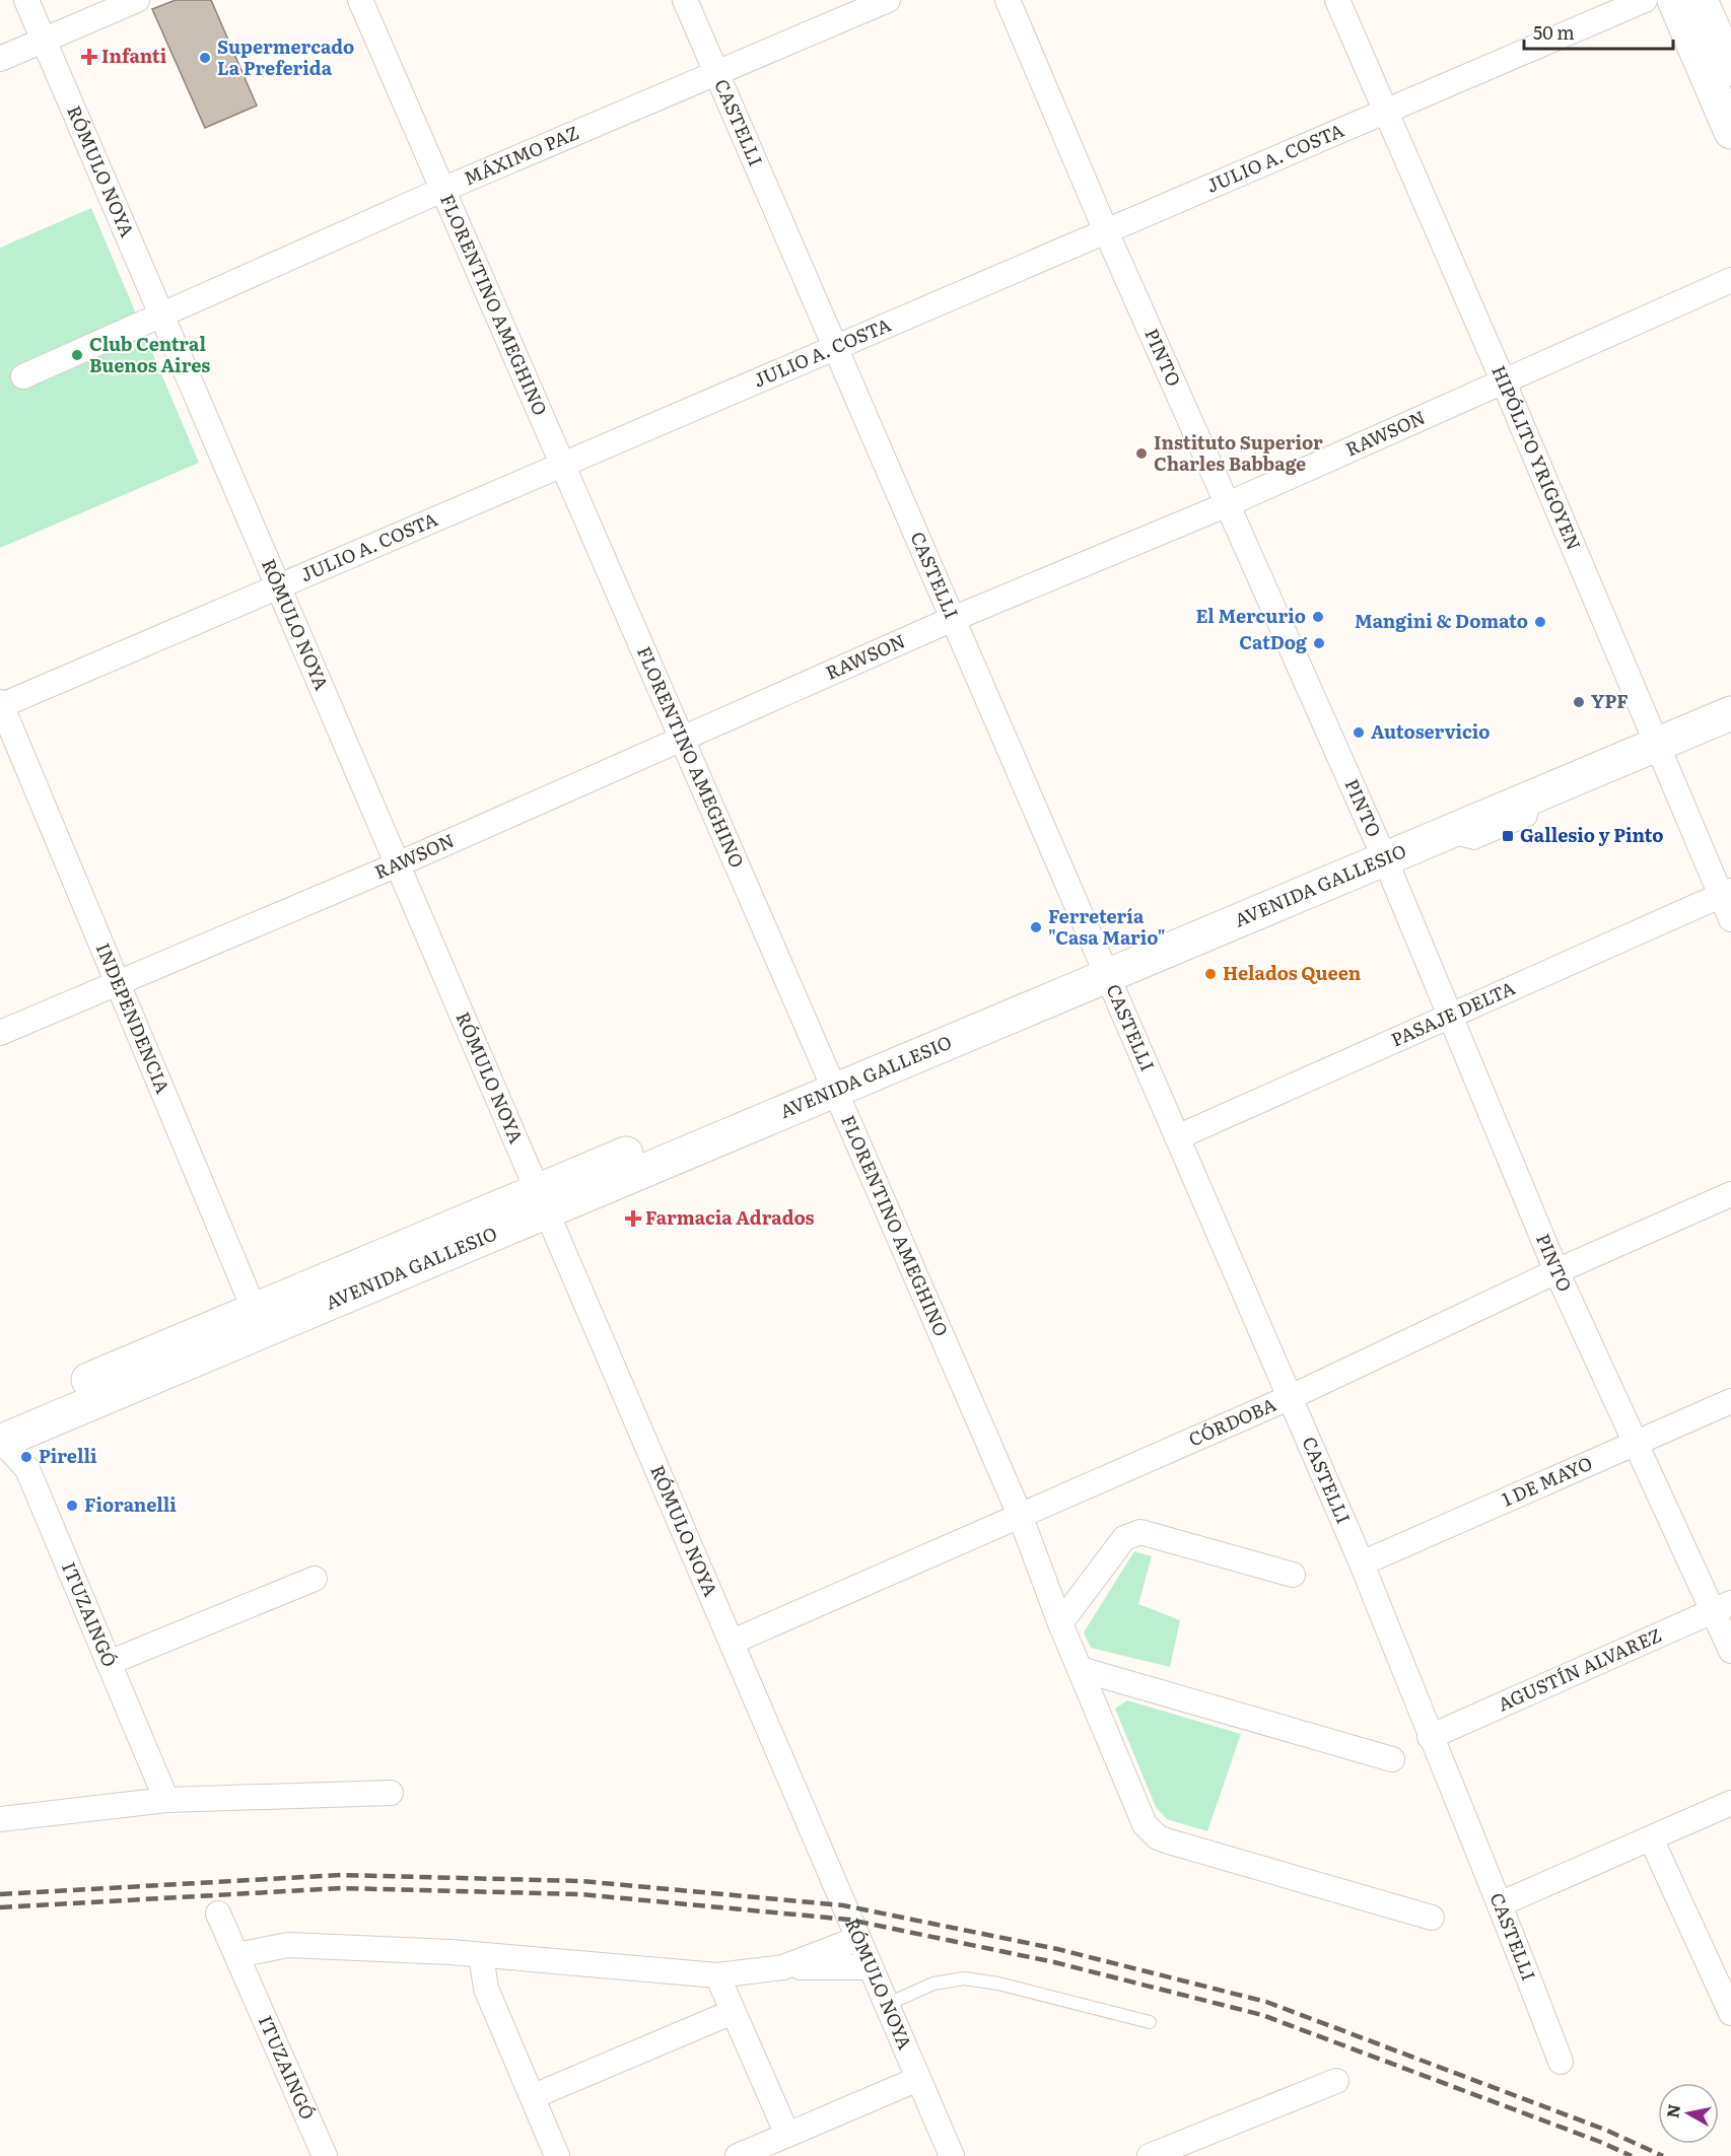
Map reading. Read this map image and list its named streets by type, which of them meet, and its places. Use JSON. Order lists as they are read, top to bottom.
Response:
{
  "streets": {
    "main road": ["AVENIDA GALLESIO"],
    "street": [
      "CASTELLI",
      "MÁXIMO PAZ",
      "JULIO A. COSTA",
      "RÓMULO NOYA",
      "FLORENTINO AMEGHINO",
      "PINTO",
      "RAWSON",
      "HIPÓLITO YRIGOYEN",
      "PASAJE DELTA",
      "INDEPENDENCIA",
      "CÓRDOBA",
      "1 DE MAYO",
      "ITUZAINGÓ",
      "AGUSTÍN ALVAREZ"
    ]
  },
  "crossings": [
    ["CASTELLI", "MÁXIMO PAZ"],
    ["CASTELLI", "JULIO A. COSTA"],
    ["CASTELLI", "RAWSON"],
    ["CASTELLI", "AVENIDA GALLESIO"],
    ["CASTELLI", "PASAJE DELTA"],
    ["CASTELLI", "CÓRDOBA"],
    ["CASTELLI", "1 DE MAYO"],
    ["CASTELLI", "AGUSTÍN ALVAREZ"],
    ["MÁXIMO PAZ", "RÓMULO NOYA"],
    ["MÁXIMO PAZ", "FLORENTINO AMEGHINO"],
    ["JULIO A. COSTA", "RÓMULO NOYA"],
    ["JULIO A. COSTA", "FLORENTINO AMEGHINO"],
    ["JULIO A. COSTA", "PINTO"],
    ["JULIO A. COSTA", "HIPÓLITO YRIGOYEN"],
    ["JULIO A. COSTA", "INDEPENDENCIA"],
    ["RÓMULO NOYA", "RAWSON"],
    ["RÓMULO NOYA", "AVENIDA GALLESIO"],
    ["RÓMULO NOYA", "CÓRDOBA"],
    ["FLORENTINO AMEGHINO", "RAWSON"],
    ["FLORENTINO AMEGHINO", "AVENIDA GALLESIO"],
    ["FLORENTINO AMEGHINO", "CÓRDOBA"],
    ["PINTO", "RAWSON"],
    ["PINTO", "AVENIDA GALLESIO"],
    ["PINTO", "PASAJE DELTA"],
    ["PINTO", "CÓRDOBA"],
    ["PINTO", "1 DE MAYO"],
    ["PINTO", "AGUSTÍN ALVAREZ"],
    ["RAWSON", "HIPÓLITO YRIGOYEN"],
    ["RAWSON", "INDEPENDENCIA"],
    ["HIPÓLITO YRIGOYEN", "AVENIDA GALLESIO"],
    ["HIPÓLITO YRIGOYEN", "PASAJE DELTA"],
    ["AVENIDA GALLESIO", "INDEPENDENCIA"],
    ["AVENIDA GALLESIO", "ITUZAINGÓ"]
  ],
  "places": {
    "health": ["Infanti", "Farmacia Adrados"],
    "other": [
      "Supermercado La Preferida",
      "Club Central Buenos Aires",
      "Instituto Superior Charles Babbage",
      "El Mercurio",
      "Mangini & Domato",
      "CatDog",
      "YPF",
      "Autoservicio",
      "Ferretería \"Casa Mario\"",
      "Helados Queen",
      "Pirelli",
      "Fioranelli"
    ],
    "transit": ["Gallesio y Pinto"]
  },
  "scale_bar": "50 m",
  "north": "left"
}
